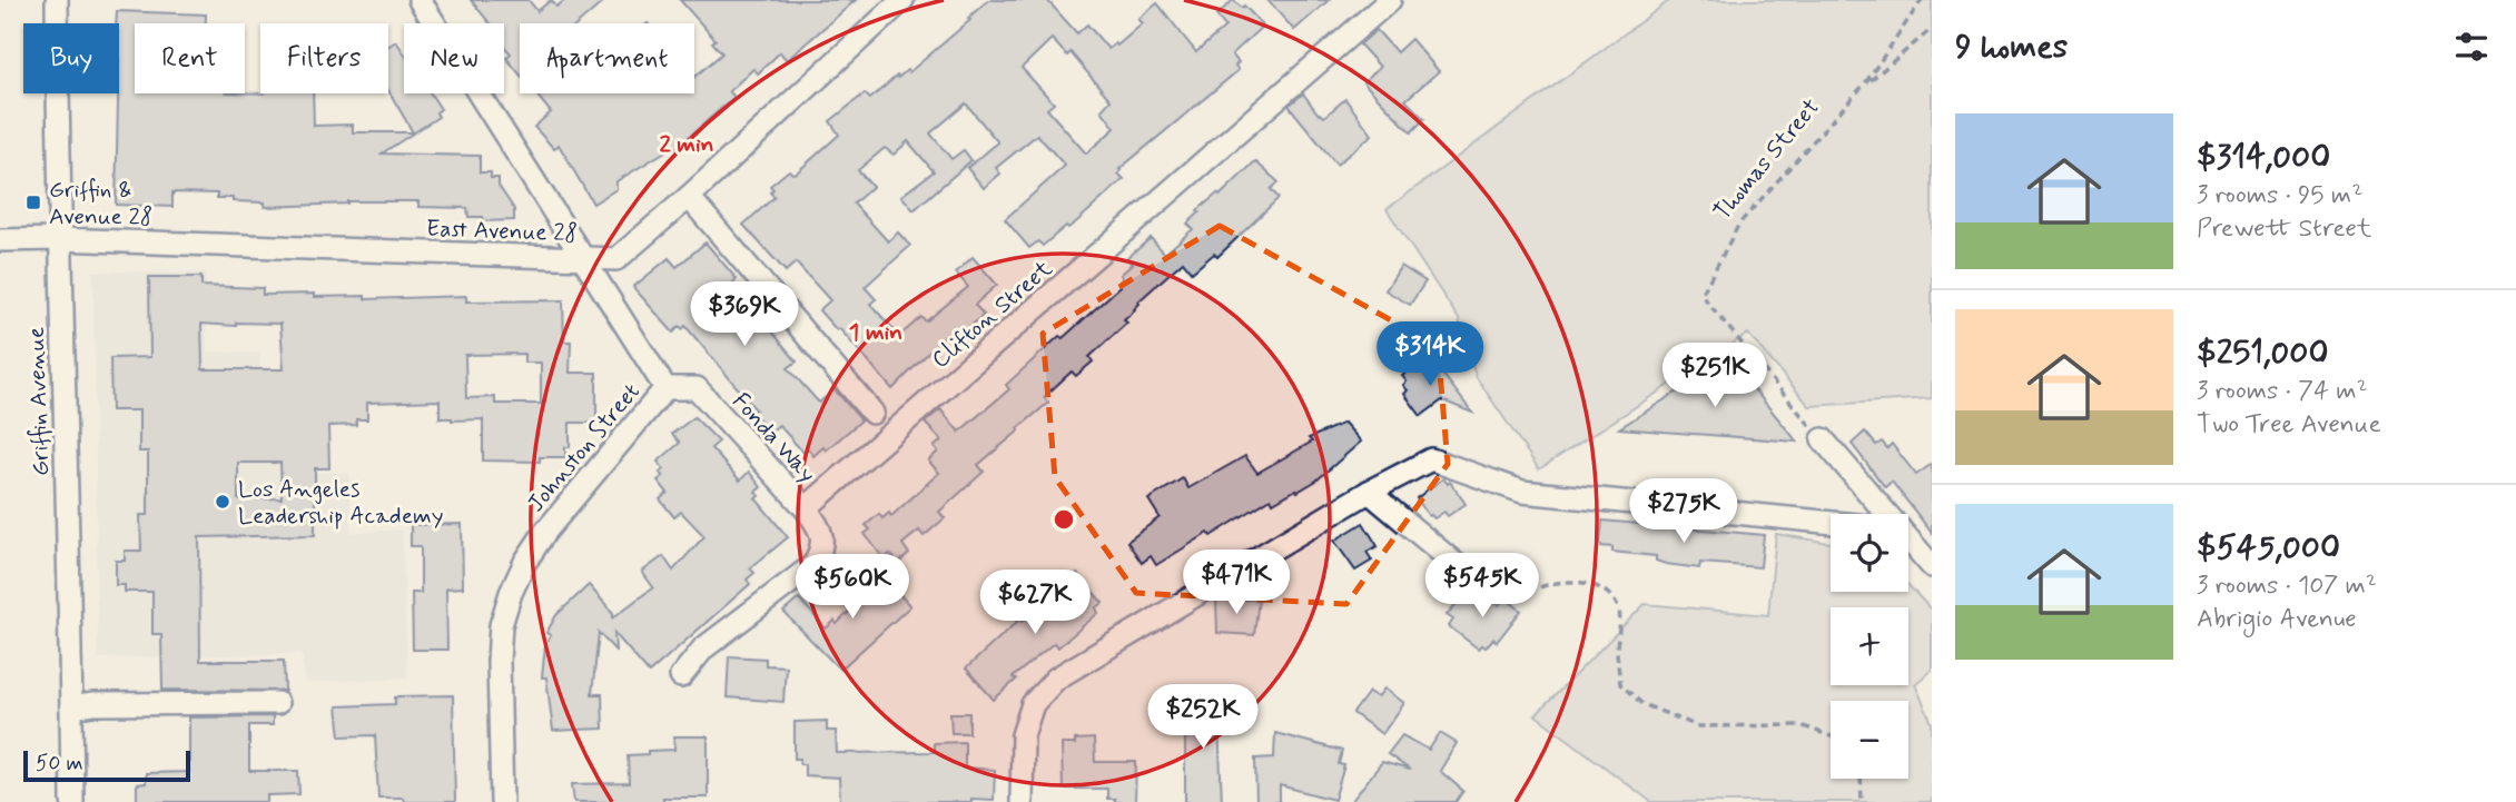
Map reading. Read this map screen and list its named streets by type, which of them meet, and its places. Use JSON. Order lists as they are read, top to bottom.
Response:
{
  "streets": {
    "street": [
      "East Avenue 28",
      "Clifton Street",
      "Griffin Avenue",
      "Fonda Way",
      "Johnston Street"
    ],
    "path": ["Thomas Street"]
  },
  "crossings": [
    ["East Avenue 28", "Griffin Avenue"],
    ["East Avenue 28", "Johnston Street"],
    ["Clifton Street", "Fonda Way"],
    ["Fonda Way", "Johnston Street"]
  ],
  "places": {
    "transit": ["Griffin & Avenue 28"],
    "other": ["Los Angeles Leadership Academy"]
  },
  "scale_bar": "50 m",
  "page": {
    "heading": "9 homes",
    "chip": [
      "Buy",
      "Rent",
      "Filters",
      "New",
      "Apartment"
    ],
    "list": [
      {
        "name": "$314,000",
        "note": "3 rooms · 95 m² · Prewett Street"
      },
      {
        "name": "$251,000",
        "note": "3 rooms · 74 m² · Two Tree Avenue"
      },
      {
        "name": "$545,000",
        "note": "3 rooms · 107 m² · Abrigio Avenue"
      }
    ],
    "price": [
      "$369K",
      "$314K",
      "$251K",
      "$275K",
      "$471K",
      "$545K",
      "$560K",
      "$627K",
      "$252K"
    ],
    "map_buttons": ["+", "−"],
    "scale": "50 m"
  },
  "rings": ["2 min", "1 min"]
}
